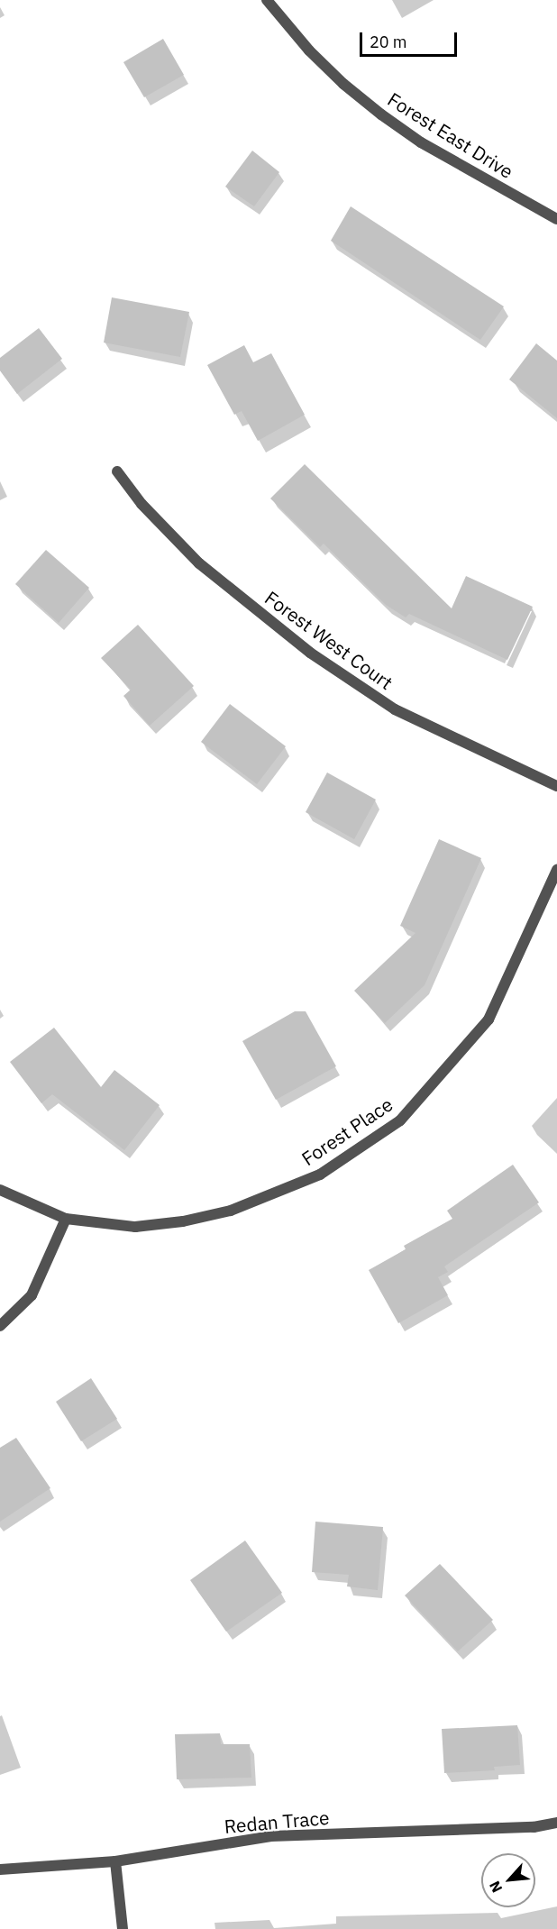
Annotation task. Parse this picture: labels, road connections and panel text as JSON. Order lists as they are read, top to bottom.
{
  "streets": {
    "street": [
      "Forest East Drive",
      "Forest West Court",
      "Forest Place",
      "Redan Trace"
    ]
  },
  "scale_bar": "20 m",
  "north": "bottom left"
}
